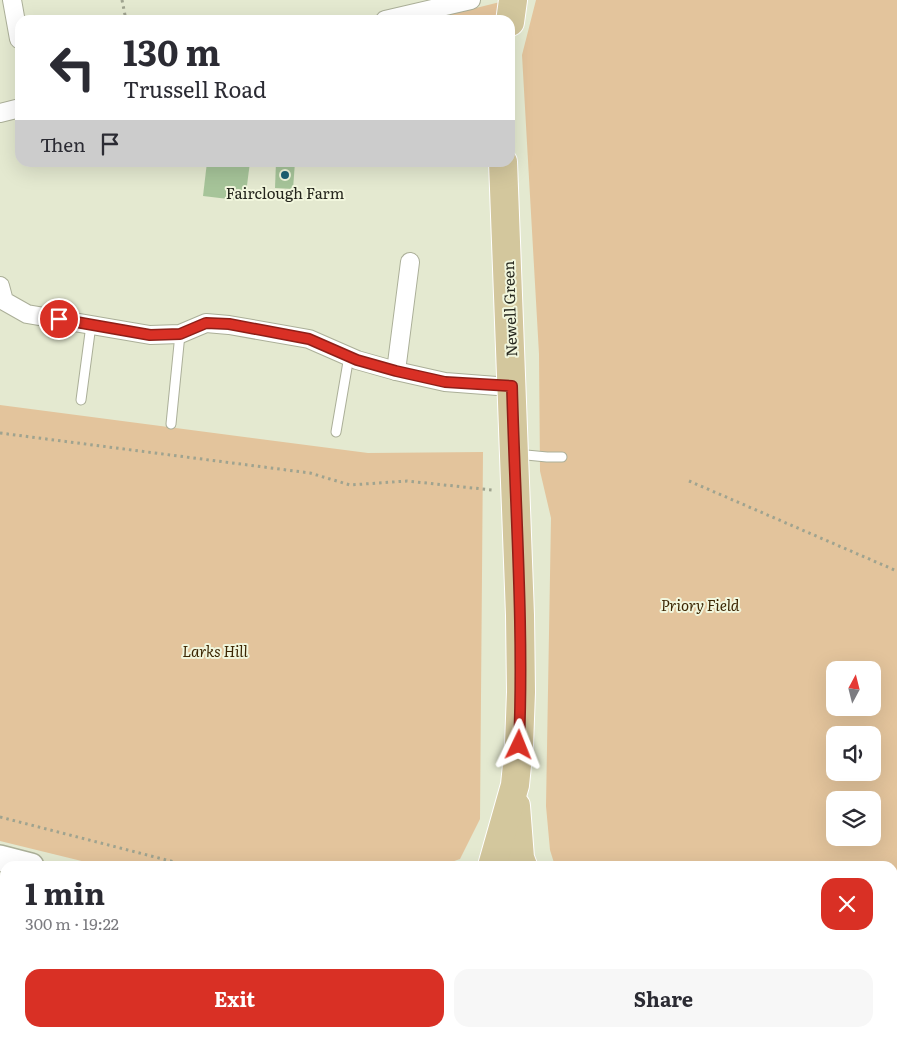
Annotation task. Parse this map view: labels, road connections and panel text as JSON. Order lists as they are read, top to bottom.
{
  "streets": {
    "main road": ["Newell Green"]
  },
  "parks": ["Priory Field", "Larks Hill"],
  "places": ["Fairclough Farm"],
  "north": "top",
  "page": {
    "turn": ["130 m", "Trussell Road"],
    "then": "Then",
    "heading": ["1 min", "300 m · 19:22"],
    "buttons": ["Exit", "Share"]
  }
}
